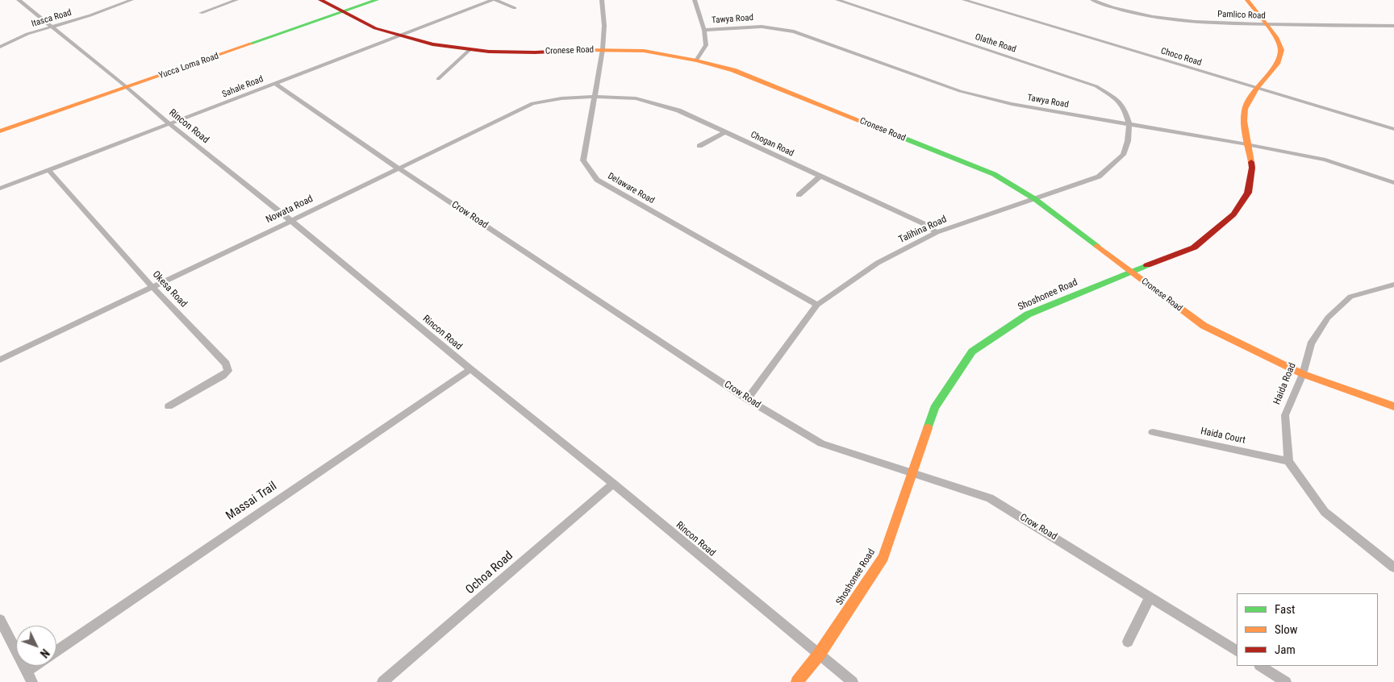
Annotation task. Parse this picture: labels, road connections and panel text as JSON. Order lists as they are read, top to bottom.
{
  "streets": {
    "street": [
      "Pamlico Road",
      "Itasca Road",
      "Tawya Road",
      "Olathe Road",
      "Cronese Road",
      "Choco Road",
      "Yucca Loma Road",
      "Sahale Road",
      "Rincon Road",
      "Chogan Road",
      "Delaware Road",
      "Nowata Road",
      "Crow Road",
      "Talihina Road",
      "Okesa Road",
      "Shoshonee Road",
      "Haida Road",
      "Haida Court",
      "Massai Trail",
      "Ochoa Road"
    ]
  },
  "crossings": [
    ["Pamlico Road", "Shoshonee Road"],
    ["Itasca Road", "Rincon Road"],
    ["Tawya Road", "Olathe Road"],
    ["Tawya Road", "Talihina Road"],
    ["Tawya Road", "Shoshonee Road"],
    ["Olathe Road", "Talihina Road"],
    ["Cronese Road", "Yucca Loma Road"],
    ["Cronese Road", "Sahale Road"],
    ["Cronese Road", "Delaware Road"],
    ["Cronese Road", "Talihina Road"],
    ["Cronese Road", "Shoshonee Road"],
    ["Cronese Road", "Haida Road"],
    ["Choco Road", "Shoshonee Road"],
    ["Yucca Loma Road", "Rincon Road"],
    ["Sahale Road", "Rincon Road"],
    ["Sahale Road", "Crow Road"],
    ["Sahale Road", "Okesa Road"],
    ["Rincon Road", "Nowata Road"],
    ["Rincon Road", "Shoshonee Road"],
    ["Rincon Road", "Massai Trail"],
    ["Rincon Road", "Ochoa Road"],
    ["Chogan Road", "Delaware Road"],
    ["Chogan Road", "Nowata Road"],
    ["Chogan Road", "Talihina Road"],
    ["Delaware Road", "Nowata Road"],
    ["Delaware Road", "Talihina Road"],
    ["Nowata Road", "Crow Road"],
    ["Nowata Road", "Okesa Road"],
    ["Crow Road", "Talihina Road"],
    ["Crow Road", "Shoshonee Road"],
    ["Haida Road", "Haida Court"]
  ],
  "legend": ["Fast", "Slow", "Jam"],
  "north": "bottom right"
}
